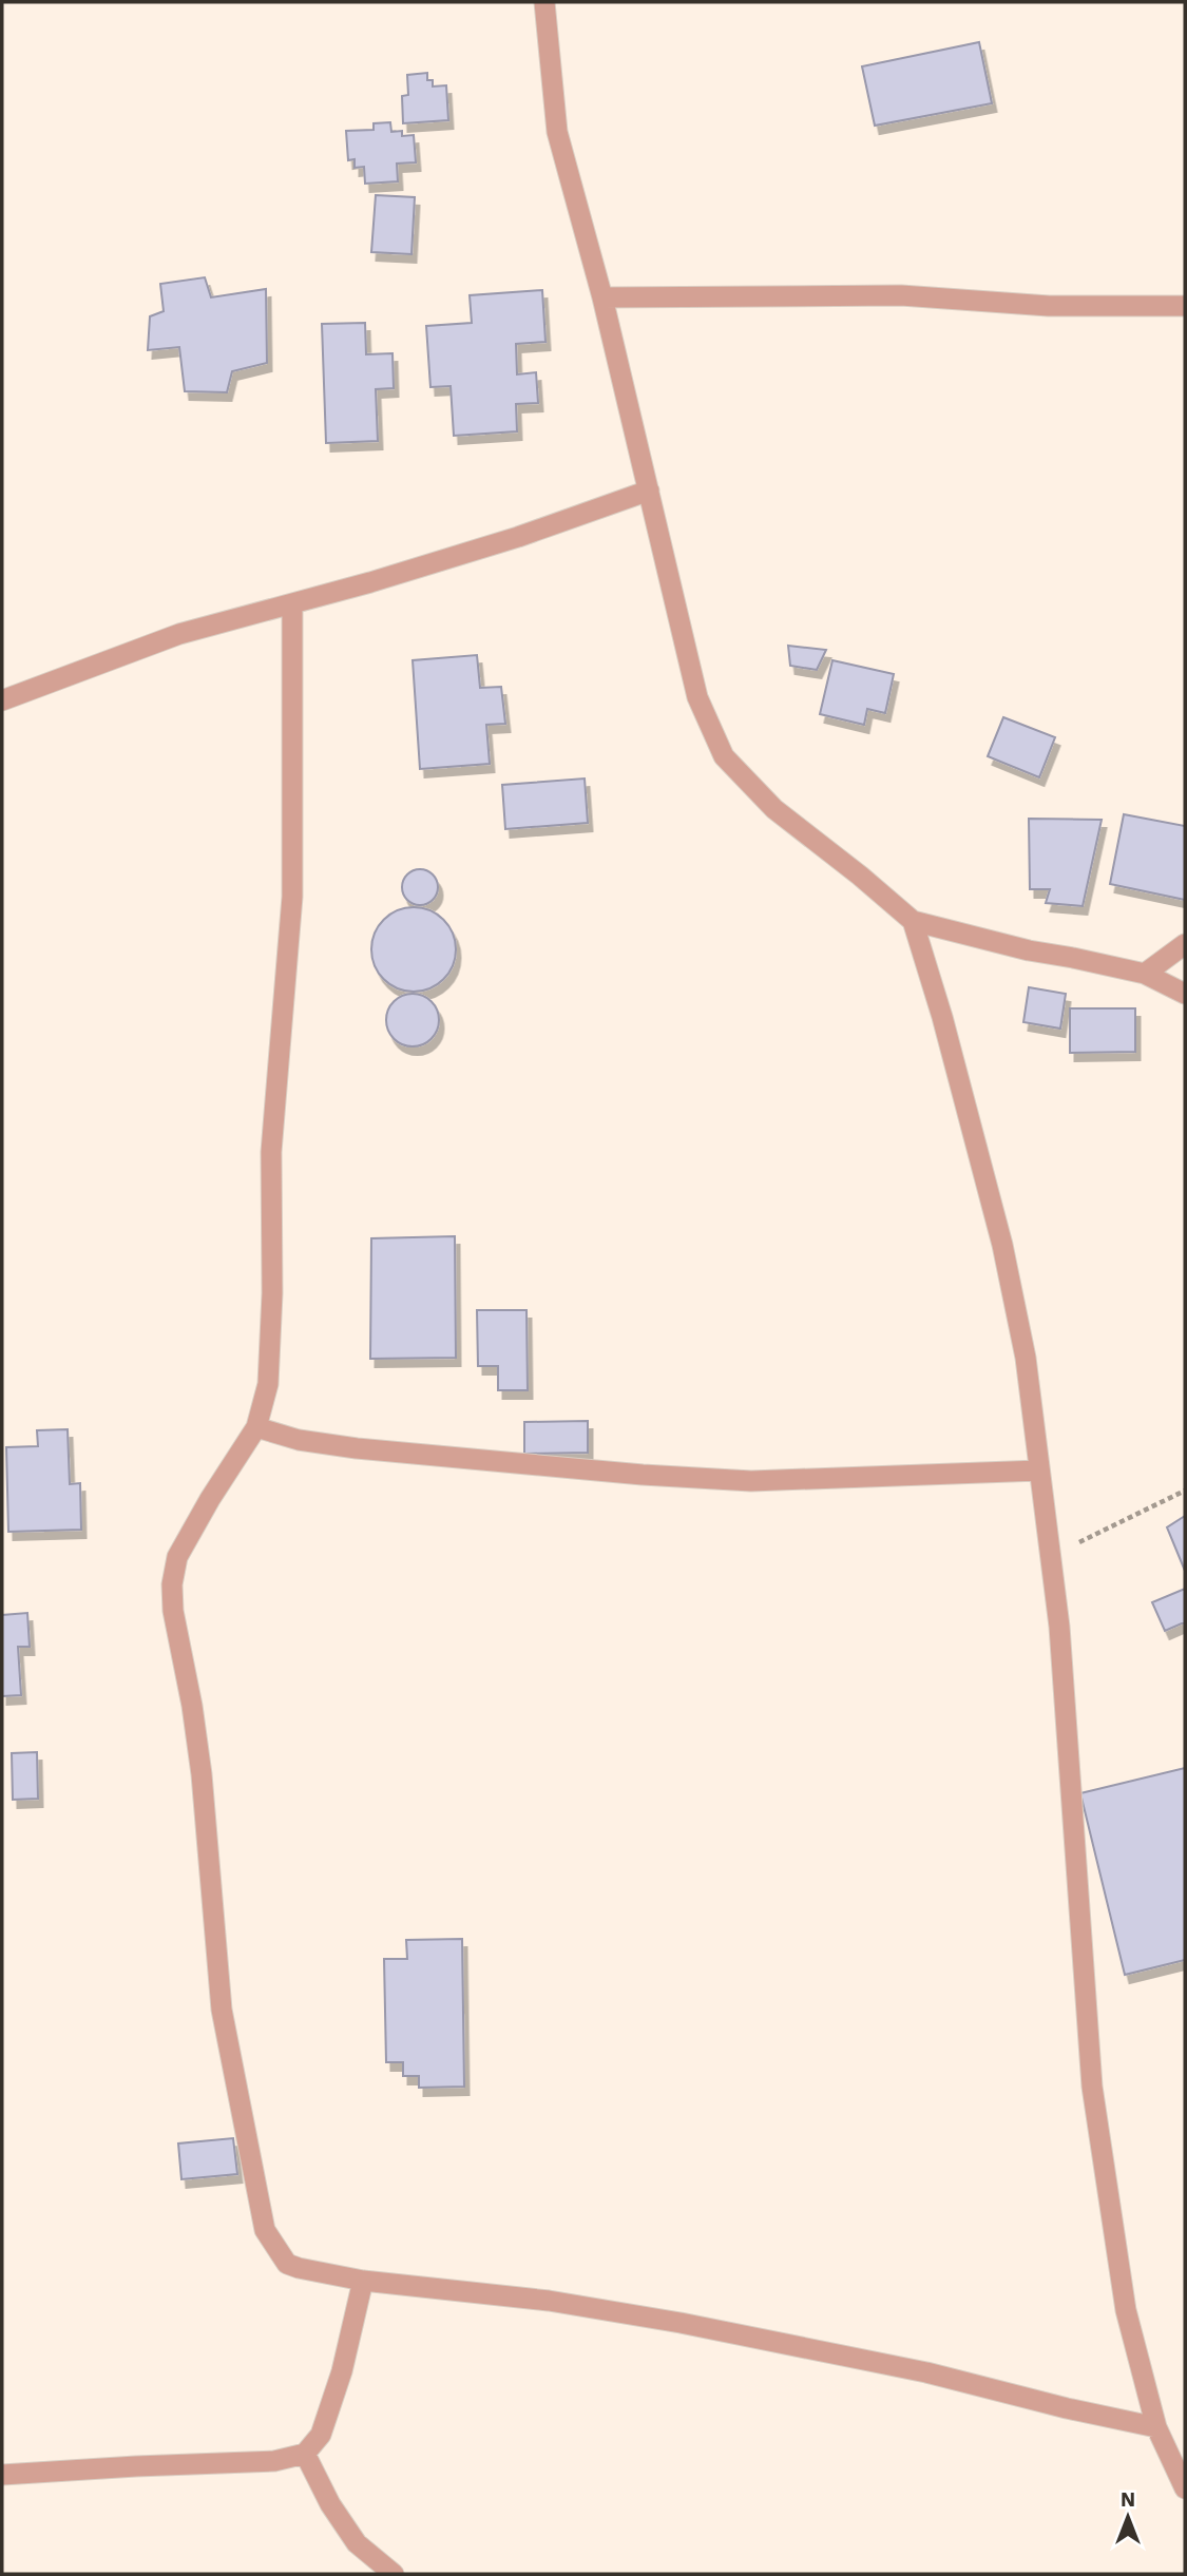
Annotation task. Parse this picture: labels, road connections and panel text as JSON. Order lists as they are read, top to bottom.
{
  "north": "top"
}
